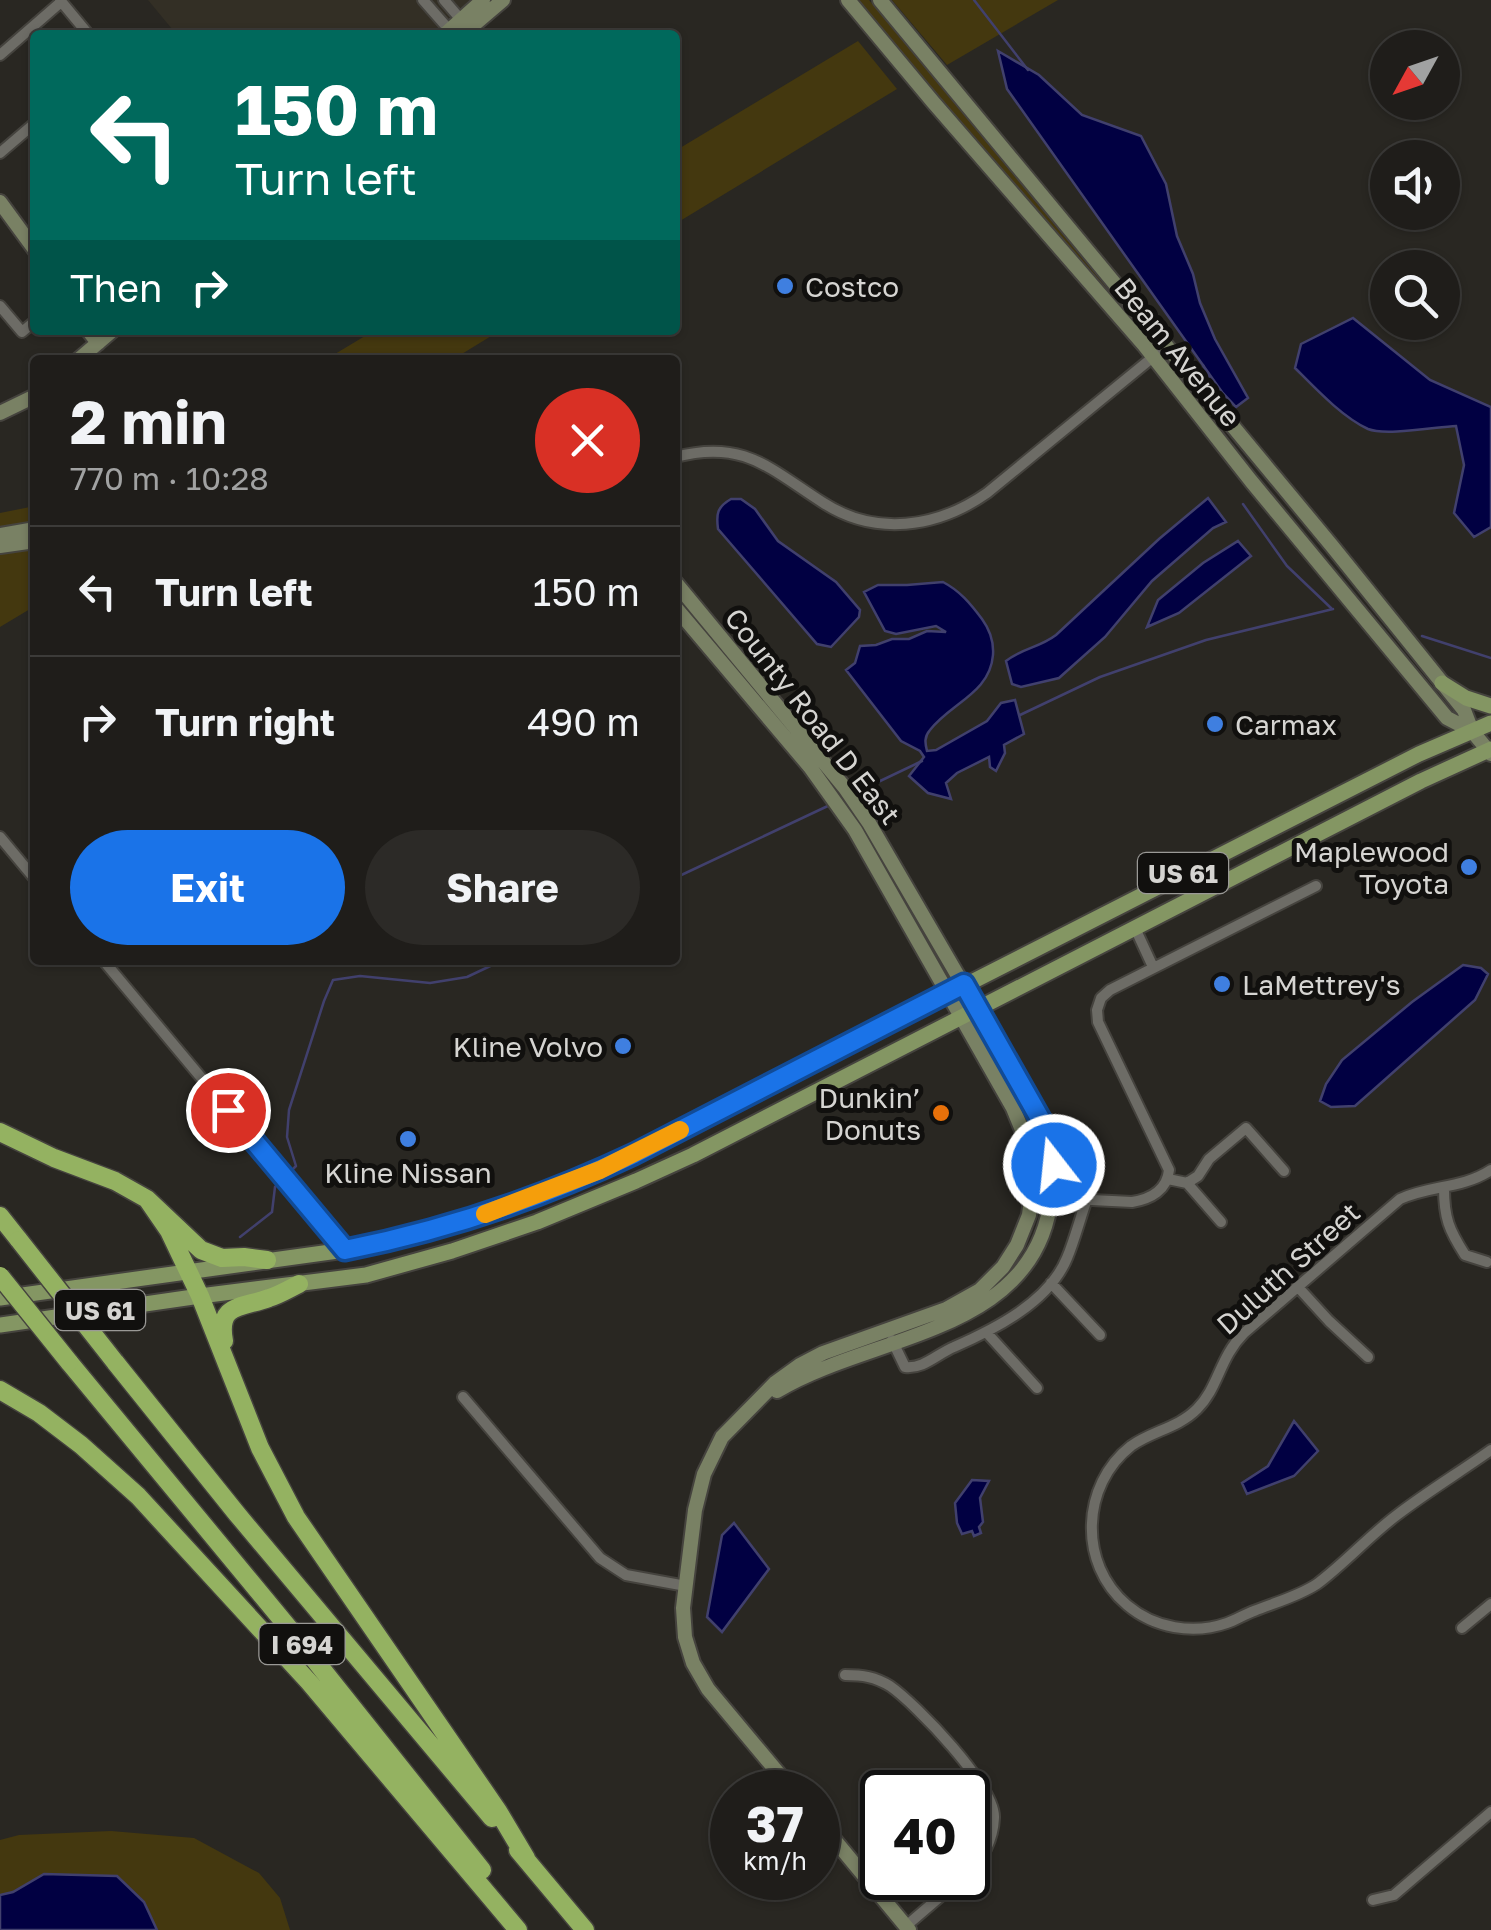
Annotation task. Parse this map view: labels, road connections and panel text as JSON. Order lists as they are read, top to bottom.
{
  "streets": {
    "highway": ["I 694"],
    "main road": ["US 61"],
    "street": ["Beam Avenue", "County Road D East", "Duluth Street"]
  },
  "crossings": [
    ["Beam Avenue", "US 61"],
    ["County Road D East", "US 61"]
  ],
  "places": [
    "Costco",
    "Carmax",
    "Maplewood Toyota",
    "LaMettrey's",
    "Kline Volvo",
    "Dunkin’ Donuts",
    "Kline Nissan"
  ],
  "north": "bottom left",
  "page": {
    "turn": ["150 m", "Turn left"],
    "then": "Then",
    "heading": ["2 min", "770 m · 10:28"],
    "list": [
      {
        "name": "Turn left",
        "value": "150 m"
      },
      {
        "name": "Turn right",
        "value": "490 m"
      }
    ],
    "buttons": ["Exit", "Share"],
    "speed": "37 km/h",
    "limit": "40"
  }
}
